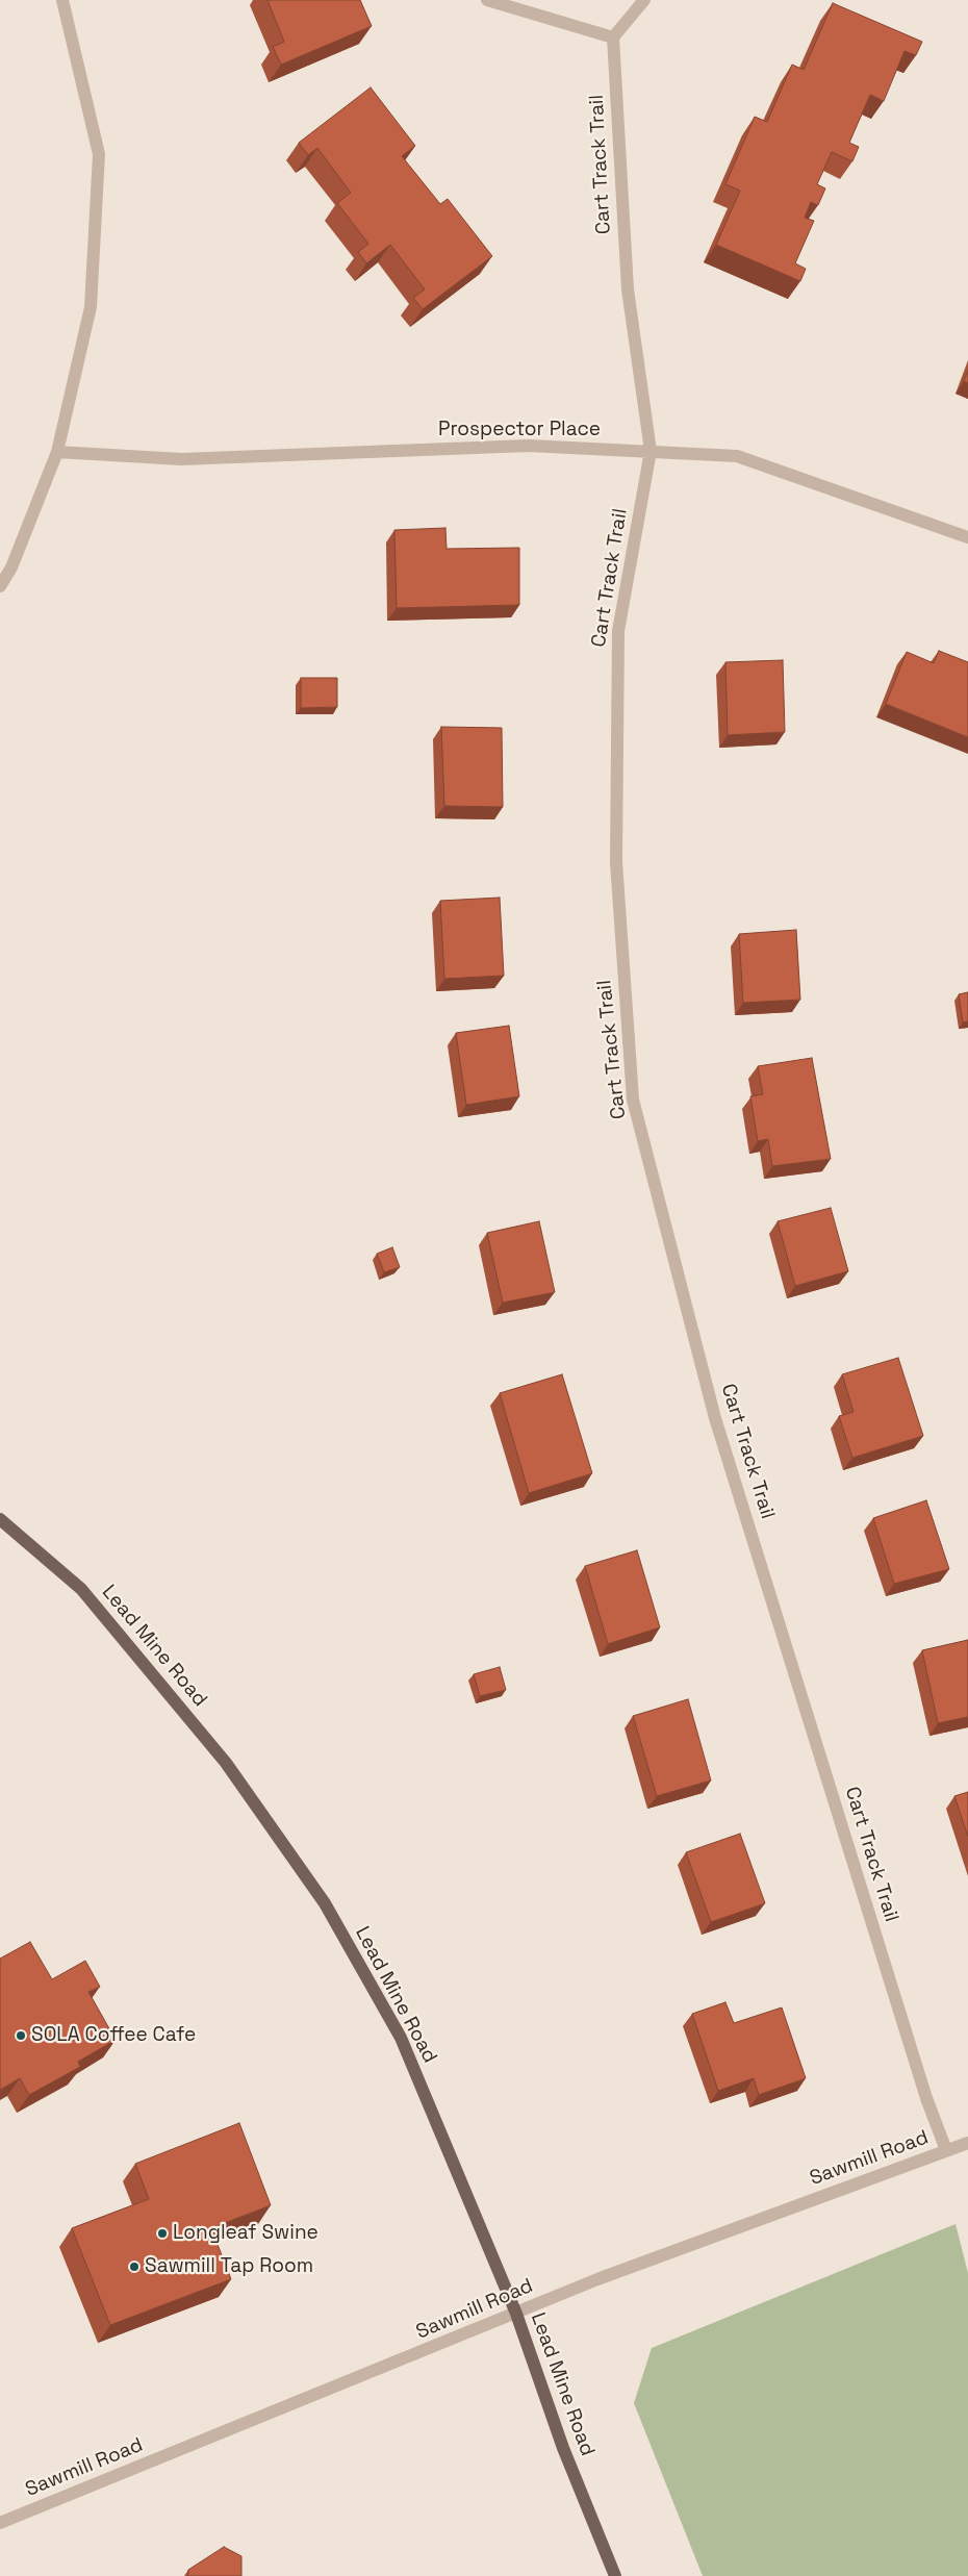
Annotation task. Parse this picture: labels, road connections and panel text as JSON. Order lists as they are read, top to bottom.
{
  "streets": {
    "main road": ["Lead Mine Road"],
    "street": ["Cart Track Trail", "Prospector Place", "Sawmill Road"]
  },
  "crossings": [
    ["Cart Track Trail", "Prospector Place"],
    ["Cart Track Trail", "Sawmill Road"],
    ["Lead Mine Road", "Sawmill Road"]
  ],
  "places": ["SOLA Coffee Cafe", "Longleaf Swine", "Sawmill Tap Room"]
}
